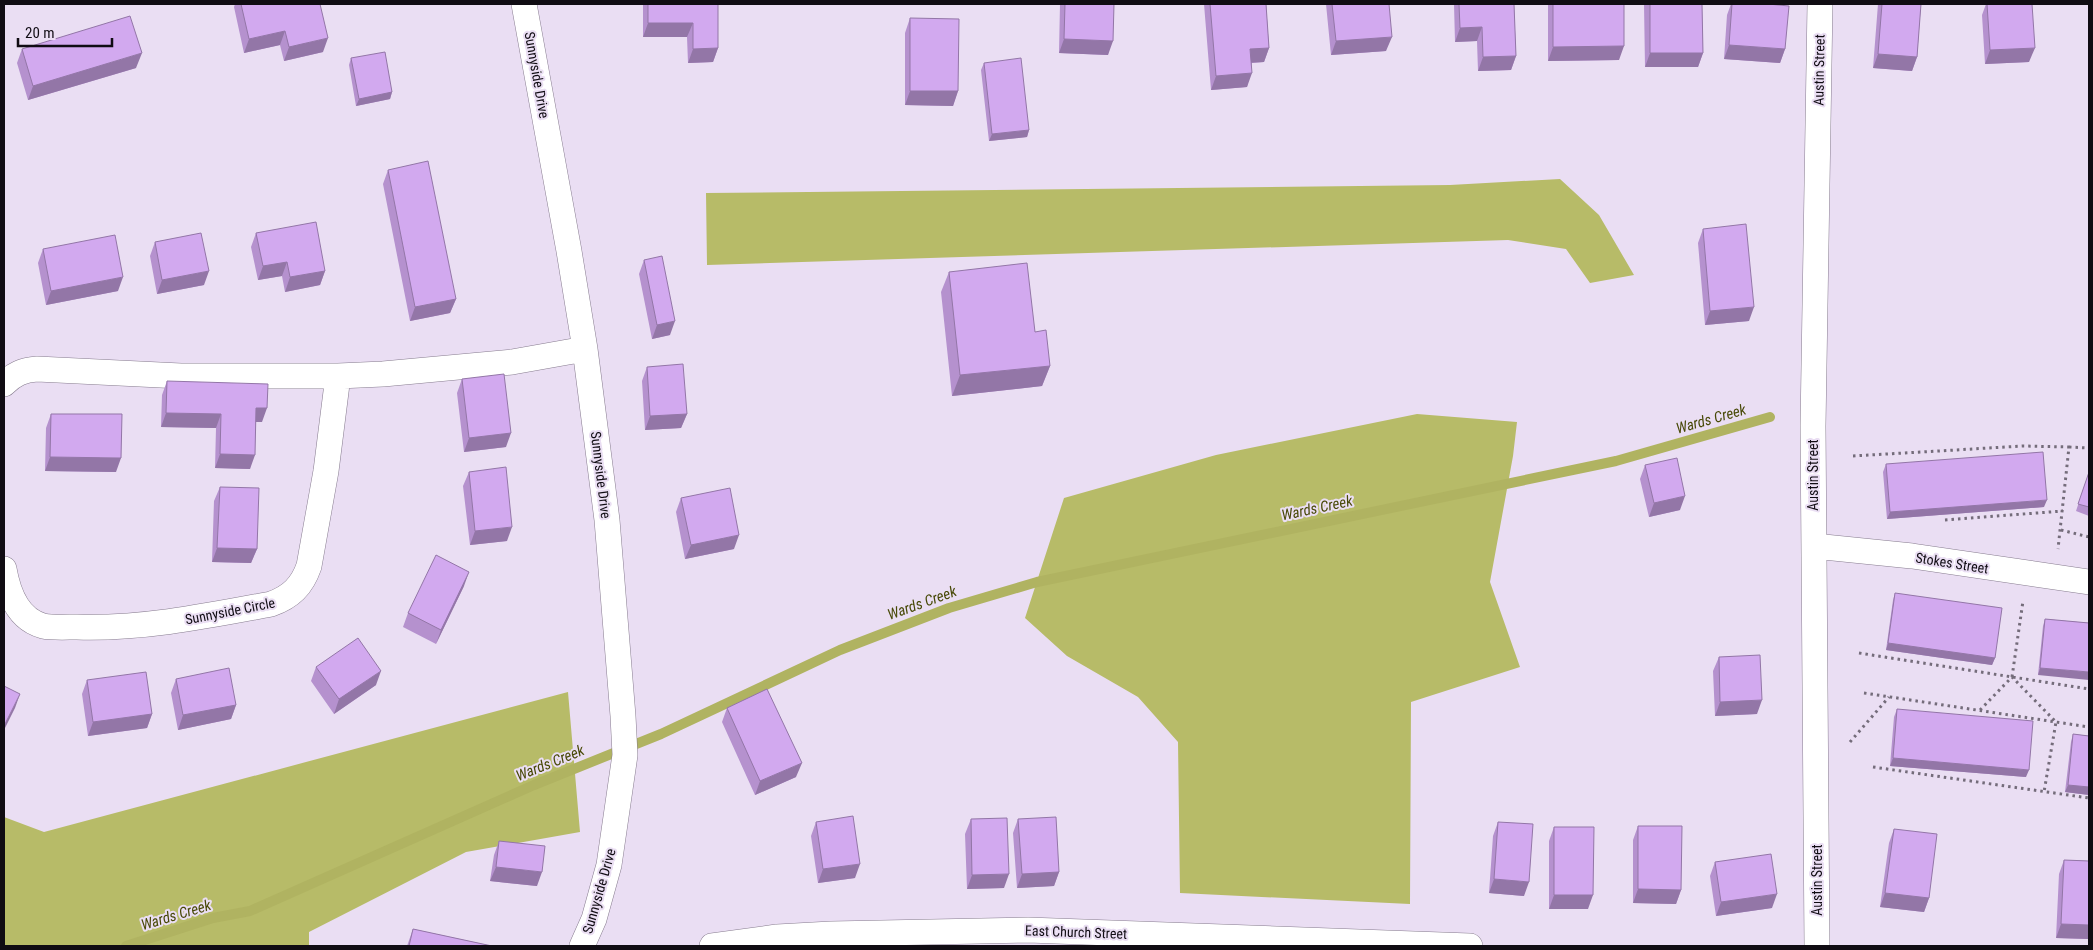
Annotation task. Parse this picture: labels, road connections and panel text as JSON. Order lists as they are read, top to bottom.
{
  "streets": {
    "street": [
      "Austin Street",
      "Sunnyside Drive",
      "Stokes Street",
      "Sunnyside Circle",
      "East Church Street"
    ]
  },
  "crossings": [
    ["Austin Street", "Stokes Street"]
  ],
  "water": ["Wards Creek"],
  "scale_bar": "20 m"
}
